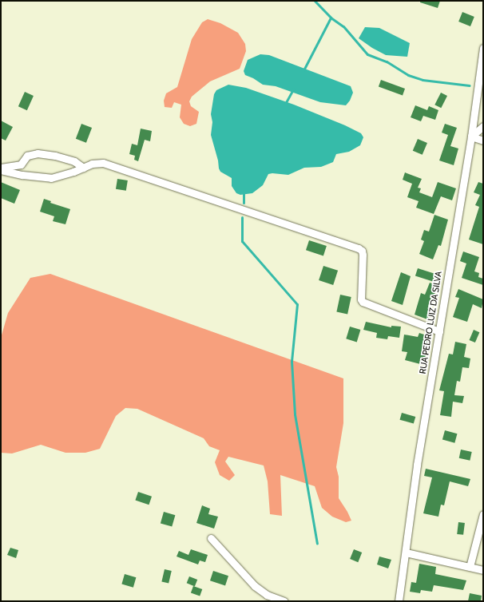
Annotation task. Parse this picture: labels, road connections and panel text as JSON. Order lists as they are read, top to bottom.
{
  "streets": {
    "street": ["RUA PEDRO LUIZ DA SILVA"]
  }
}
